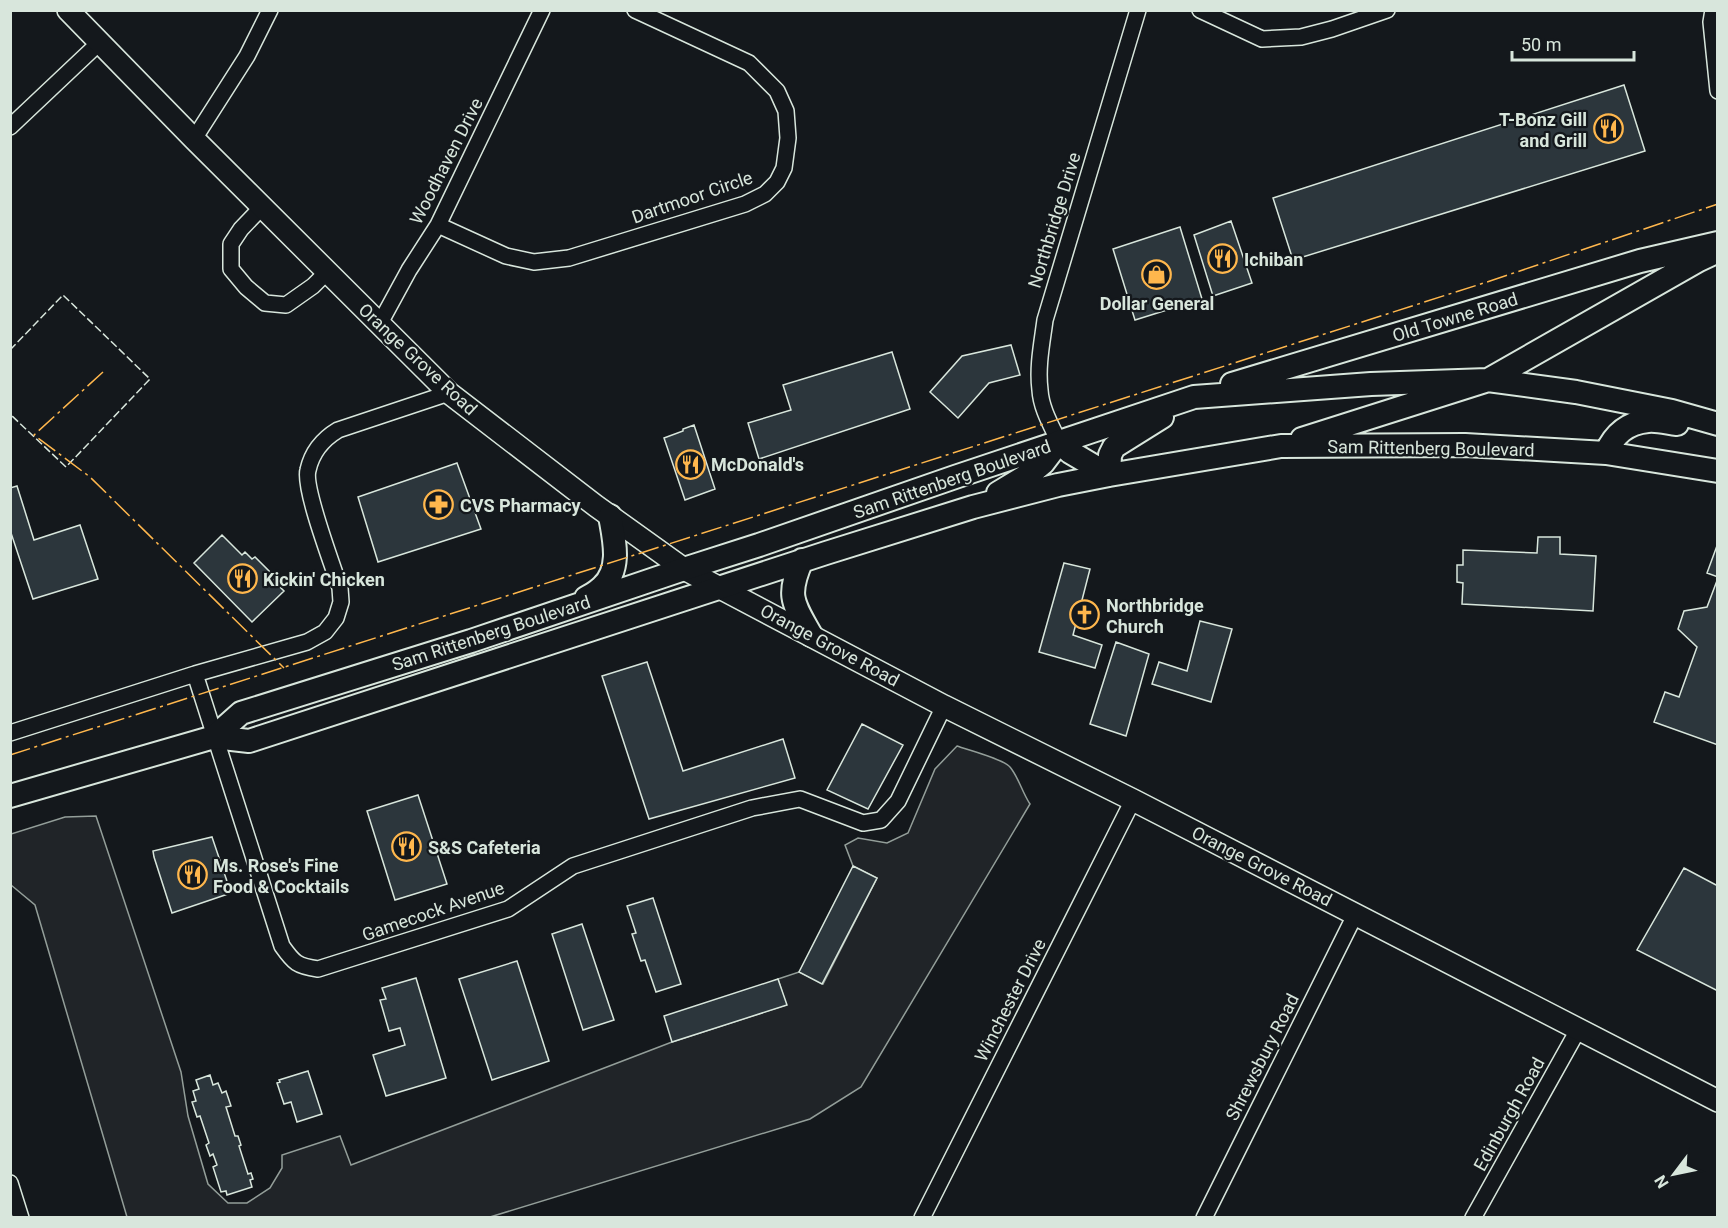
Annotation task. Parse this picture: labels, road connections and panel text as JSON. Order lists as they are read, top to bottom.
{
  "streets": {
    "main road": ["Old Towne Road", "Sam Rittenberg Boulevard"],
    "street": [
      "Woodhaven Drive",
      "Dartmoor Circle",
      "Northbridge Drive",
      "Orange Grove Road",
      "Gamecock Avenue",
      "Winchester Drive",
      "Shrewsbury Road",
      "Edinburgh Road"
    ]
  },
  "crossings": [
    ["Woodhaven Drive", "Dartmoor Circle"],
    ["Woodhaven Drive", "Orange Grove Road"],
    ["Northbridge Drive", "Sam Rittenberg Boulevard"],
    ["Old Towne Road", "Sam Rittenberg Boulevard"],
    ["Orange Grove Road", "Sam Rittenberg Boulevard"],
    ["Orange Grove Road", "Gamecock Avenue"],
    ["Orange Grove Road", "Winchester Drive"],
    ["Orange Grove Road", "Shrewsbury Road"],
    ["Orange Grove Road", "Edinburgh Road"],
    ["Sam Rittenberg Boulevard", "Gamecock Avenue"]
  ],
  "places": {
    "restaurant": [
      "T-Bonz Gill and Grill",
      "Ichiban",
      "McDonald's",
      "Kickin' Chicken",
      "S&S Cafeteria",
      "Ms. Rose's Fine Food & Cocktails"
    ],
    "shop": ["Dollar General"],
    "pharmacy": ["CVS Pharmacy"],
    "church": ["Northbridge Church"]
  },
  "scale_bar": "50 m",
  "north": "bottom left"
}
